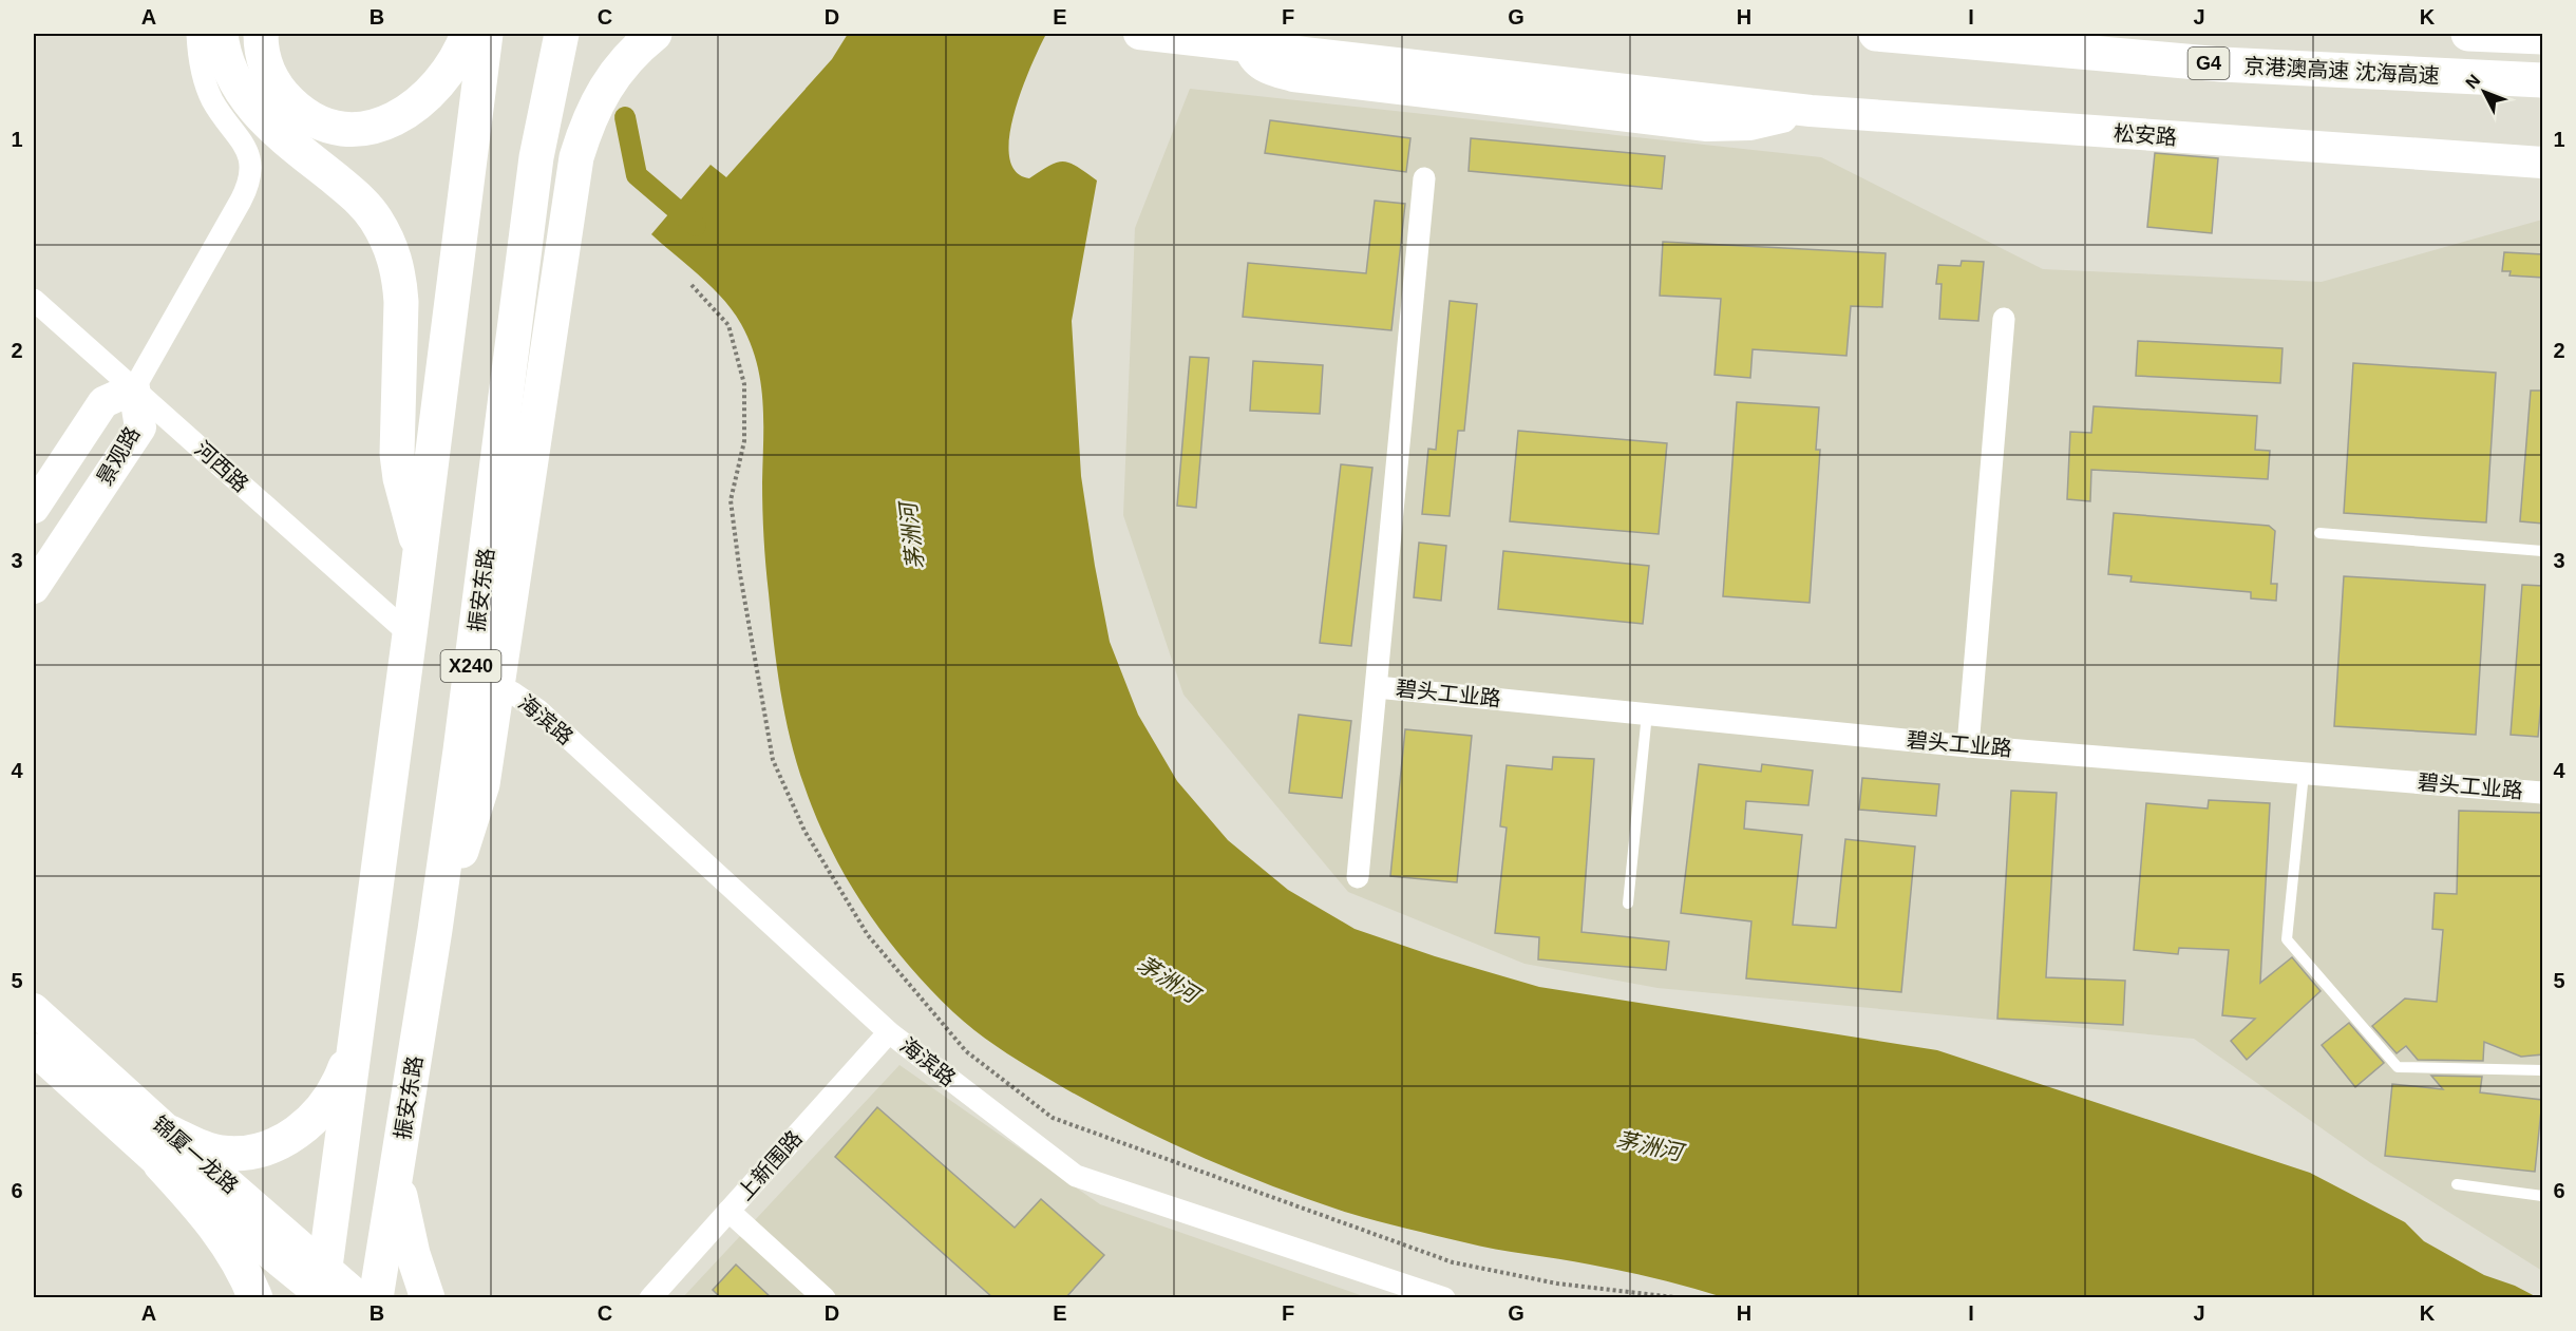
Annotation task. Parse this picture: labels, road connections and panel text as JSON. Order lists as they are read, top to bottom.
{
  "streets": {
    "main road": [
      "G4",
      "京港澳高速 沈海高速",
      "松安路",
      "景观路",
      "振安东路",
      "X240",
      "锦厦一龙路"
    ],
    "street": [
      "河西路",
      "碧头工业路",
      "海滨路",
      "上新围路"
    ]
  },
  "crossings": [
    ["景观路", "河西路"],
    ["海滨路", "上新围路"]
  ],
  "water": ["茅洲河"],
  "north": "top left",
  "grid": {
    "columns": [
      "A",
      "B",
      "C",
      "D",
      "E",
      "F",
      "G",
      "H",
      "I",
      "J",
      "K"
    ],
    "rows": [
      "1",
      "2",
      "3",
      "4",
      "5",
      "6"
    ]
  }
}
